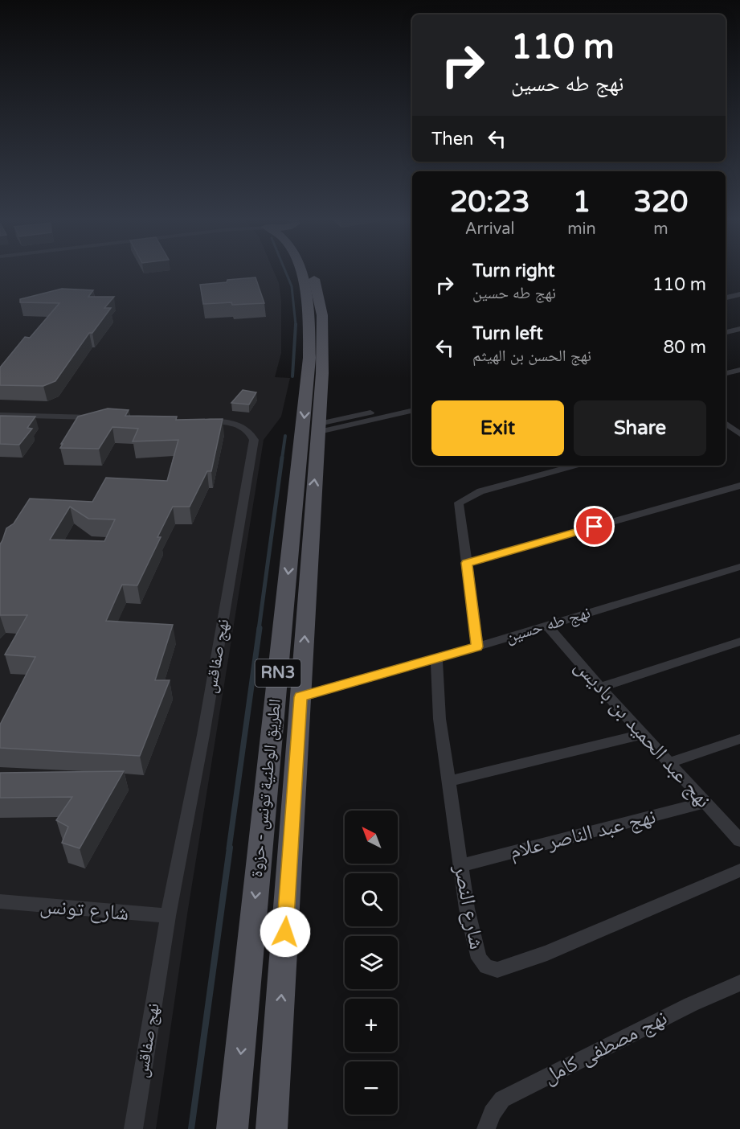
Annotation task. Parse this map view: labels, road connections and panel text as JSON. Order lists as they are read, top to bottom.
{
  "streets": {
    "main road": ["RN3", "الطريق الوطنية تونس - حزوة"],
    "street": [
      "نهج طه حسين",
      "نهج صفاقس",
      "نهج عبد الحميد بن باديس",
      "نهج عبد الناصر علام",
      "شارع النصر",
      "شارع تونس",
      "نهج مصطفى كامل"
    ]
  },
  "crossings": [
    ["نهج طه حسين", "نهج عبد الحميد بن باديس"],
    ["نهج طه حسين", "الطريق الوطنية تونس - حزوة"],
    ["نهج طه حسين", "شارع النصر"],
    ["نهج صفاقس", "شارع تونس"],
    ["نهج عبد الحميد بن باديس", "نهج عبد الناصر علام"],
    ["نهج عبد الناصر علام", "شارع النصر"]
  ],
  "north": "top left",
  "page": {
    "turn": ["110 m", "نهج طه حسين"],
    "then": "Then",
    "eta": [
      "20:23",
      "Arrival",
      "1",
      "min",
      "320",
      "m"
    ],
    "list": [
      {
        "name": "Turn right",
        "note": "نهج طه حسين",
        "value": "110 m"
      },
      {
        "name": "Turn left",
        "note": "نهج الحسن بن الهيثم",
        "value": "80 m"
      }
    ],
    "buttons": ["Exit", "Share"],
    "map_buttons": ["+", "−"]
  }
}
